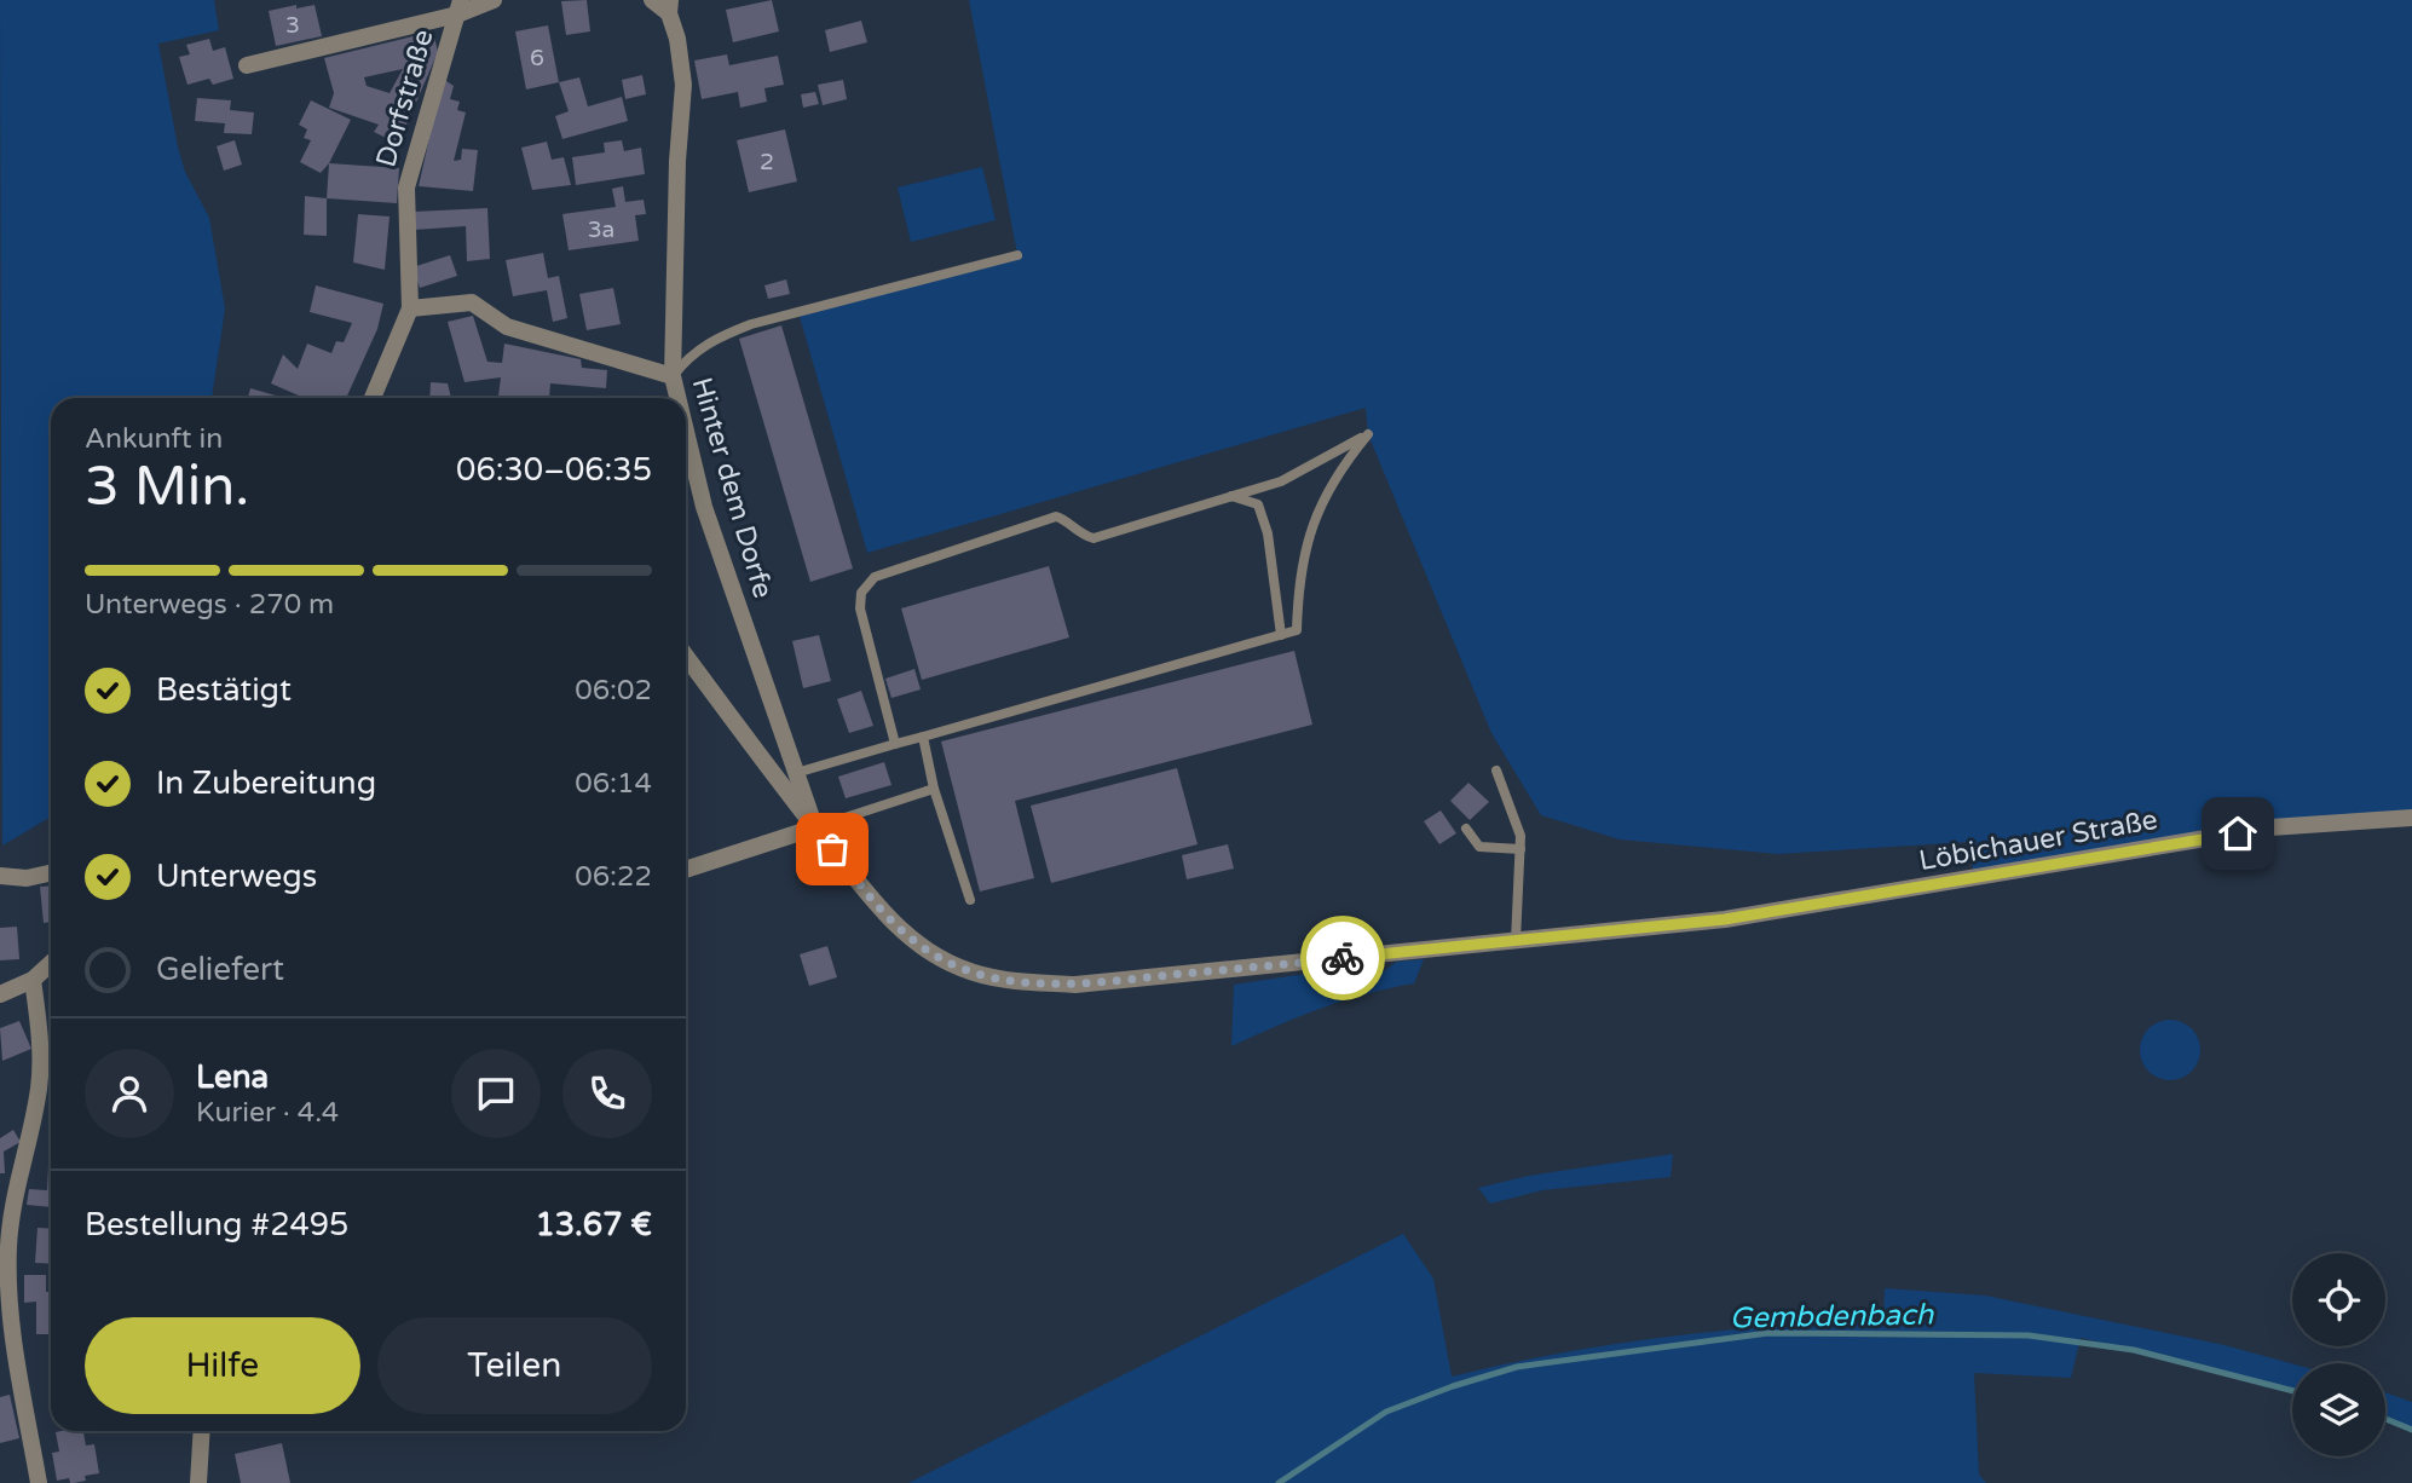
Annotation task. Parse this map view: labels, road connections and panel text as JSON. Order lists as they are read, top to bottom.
{
  "streets": {
    "street": ["Dorfstraße", "Hinter dem Dorfe", "Löbichauer Straße"]
  },
  "crossings": [
    ["Hinter dem Dorfe", "Löbichauer Straße"]
  ],
  "water": ["Gembdenbach"],
  "house_numbers": [
    "3",
    "6",
    "2",
    "3a"
  ],
  "page": {
    "heading": ["3 Min.", "Ankunft in", "06:30–06:35"],
    "panel": [
      "Lena",
      "Kurier · 4.4",
      "Bestellung #2495",
      "13.67 €"
    ],
    "bar": "Unterwegs · 270 m",
    "list": [
      ["Bestätigt", "06:02"],
      ["In Zubereitung", "06:14"],
      ["Unterwegs", "06:22"],
      "Geliefert"
    ],
    "buttons": ["Hilfe", "Teilen"]
  }
}
